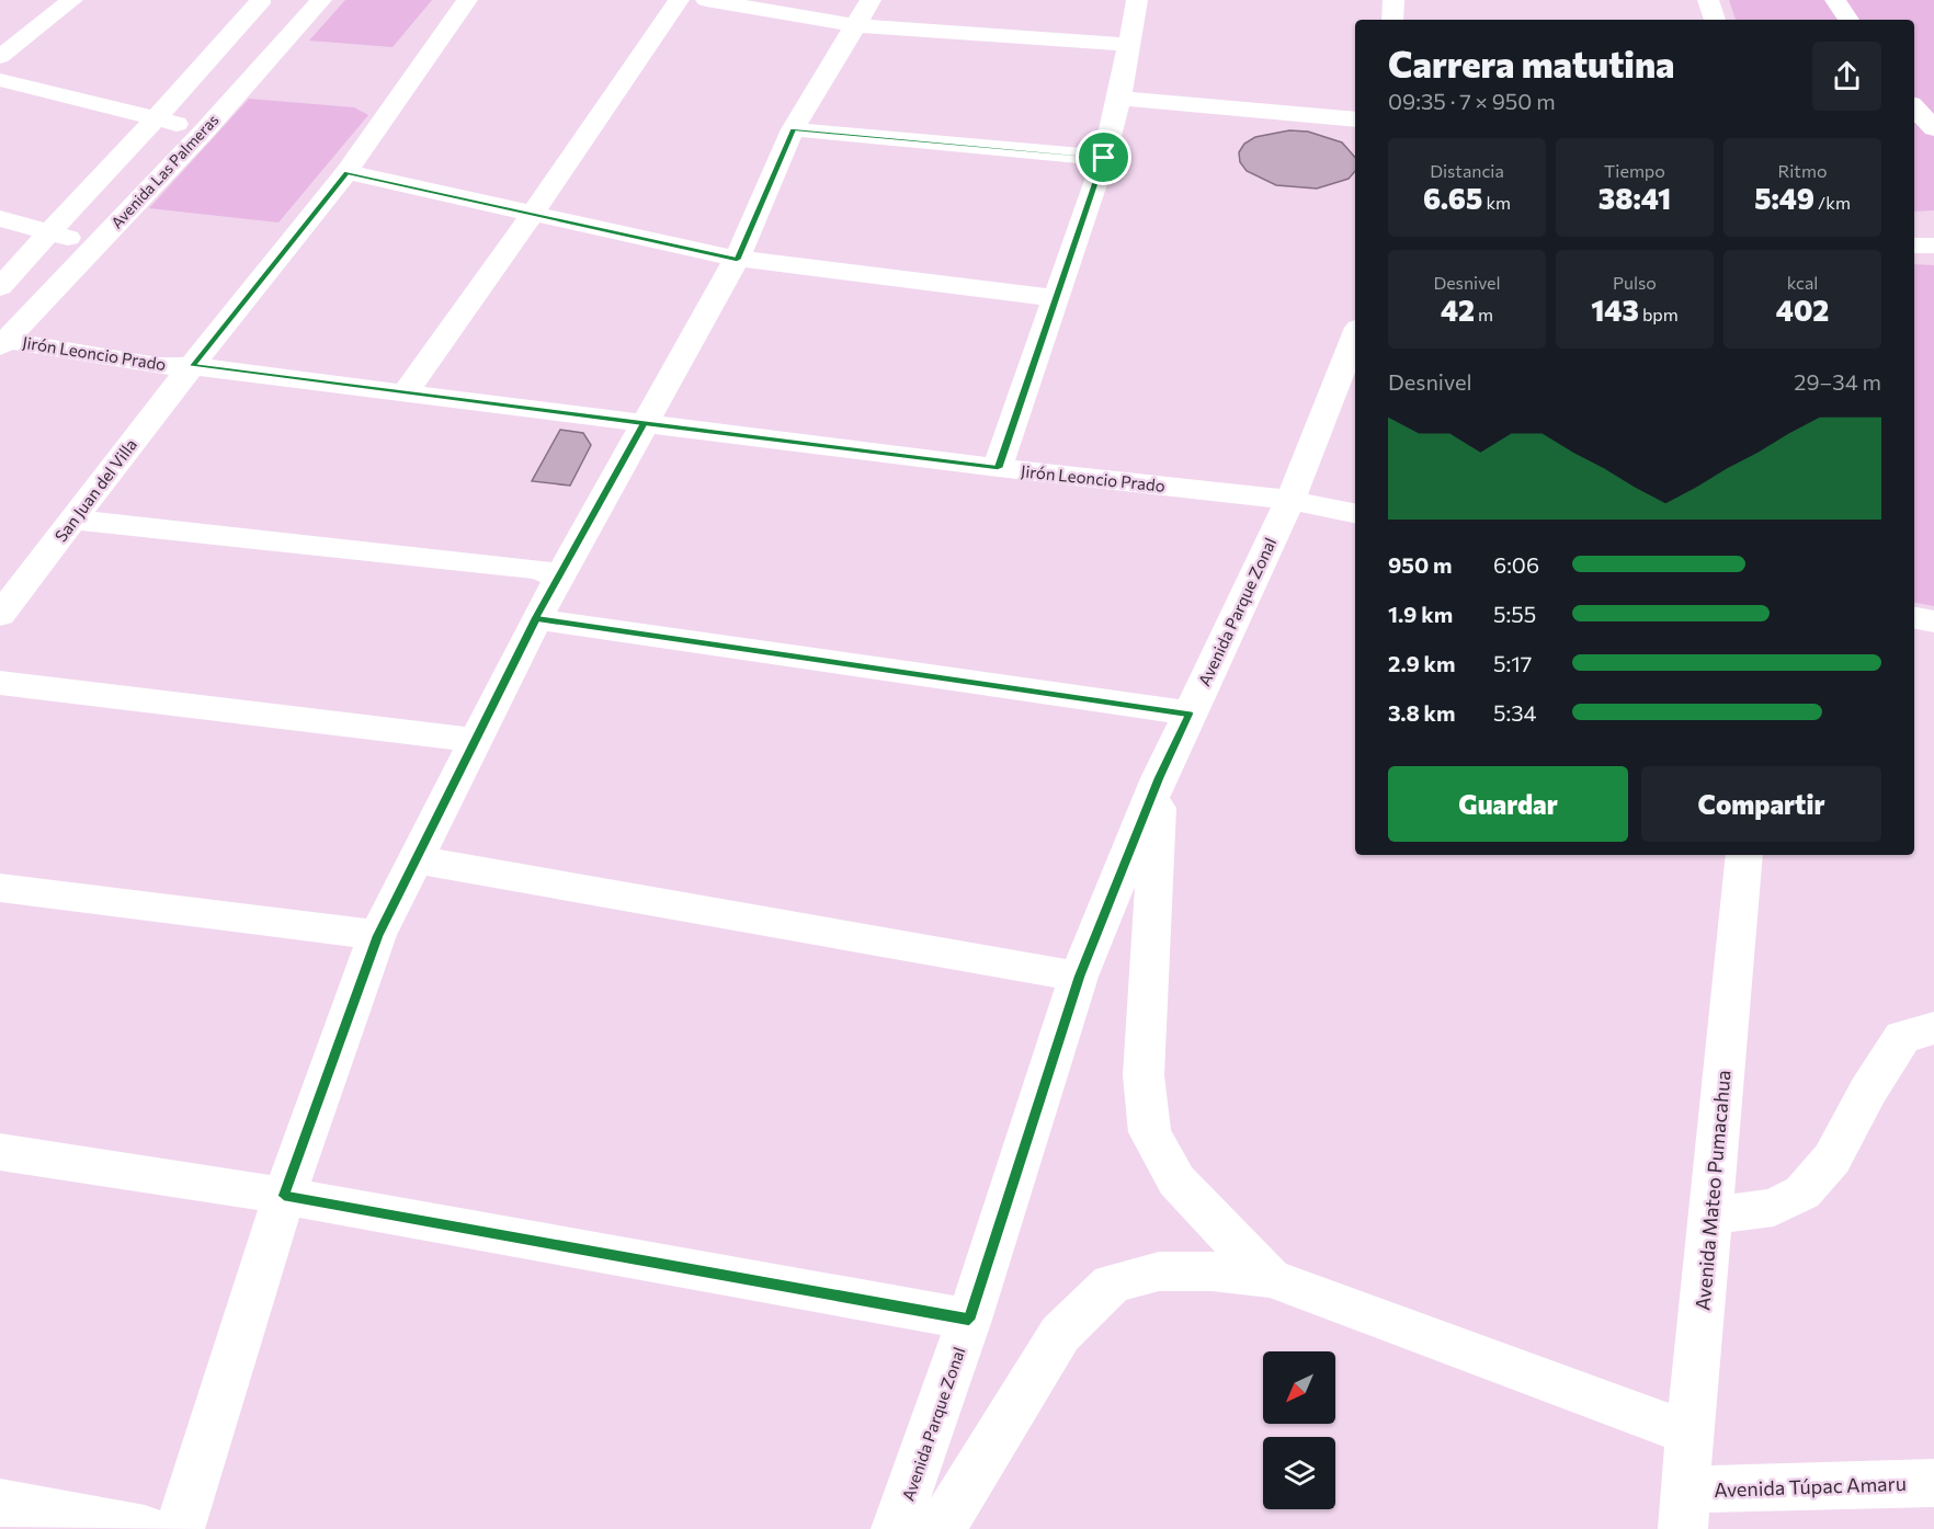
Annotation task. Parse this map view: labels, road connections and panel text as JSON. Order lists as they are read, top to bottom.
{
  "streets": {
    "street": [
      "Avenida Las Palmeras",
      "Jirón Leoncio Prado",
      "San Juan del Villa",
      "Avenida Parque Zonal",
      "Avenida Mateo Pumacahua",
      "Avenida Túpac Amaru"
    ]
  },
  "crossings": [
    ["Avenida Las Palmeras", "Jirón Leoncio Prado"],
    ["Jirón Leoncio Prado", "San Juan del Villa"],
    ["Jirón Leoncio Prado", "Avenida Parque Zonal"],
    ["Avenida Mateo Pumacahua", "Avenida Túpac Amaru"]
  ],
  "north": "bottom left",
  "page": {
    "heading": ["Carrera matutina", "09:35 · 7 × 950 m"],
    "stats": [
      ["Distancia", "6.65 km"],
      ["Tiempo", "38:41"],
      ["Ritmo", "5:49 /km"],
      ["Desnivel", "42 m"],
      ["Pulso", "143 bpm"],
      ["kcal", "402"]
    ],
    "chart": ["Desnivel", "29–34 m"],
    "list": [
      {
        "name": "950 m",
        "note": "6:06"
      },
      {
        "name": "1.9 km",
        "note": "5:55"
      },
      {
        "name": "2.9 km",
        "note": "5:17"
      },
      {
        "name": "3.8 km",
        "note": "5:34"
      }
    ],
    "buttons": ["Guardar", "Compartir"]
  }
}
